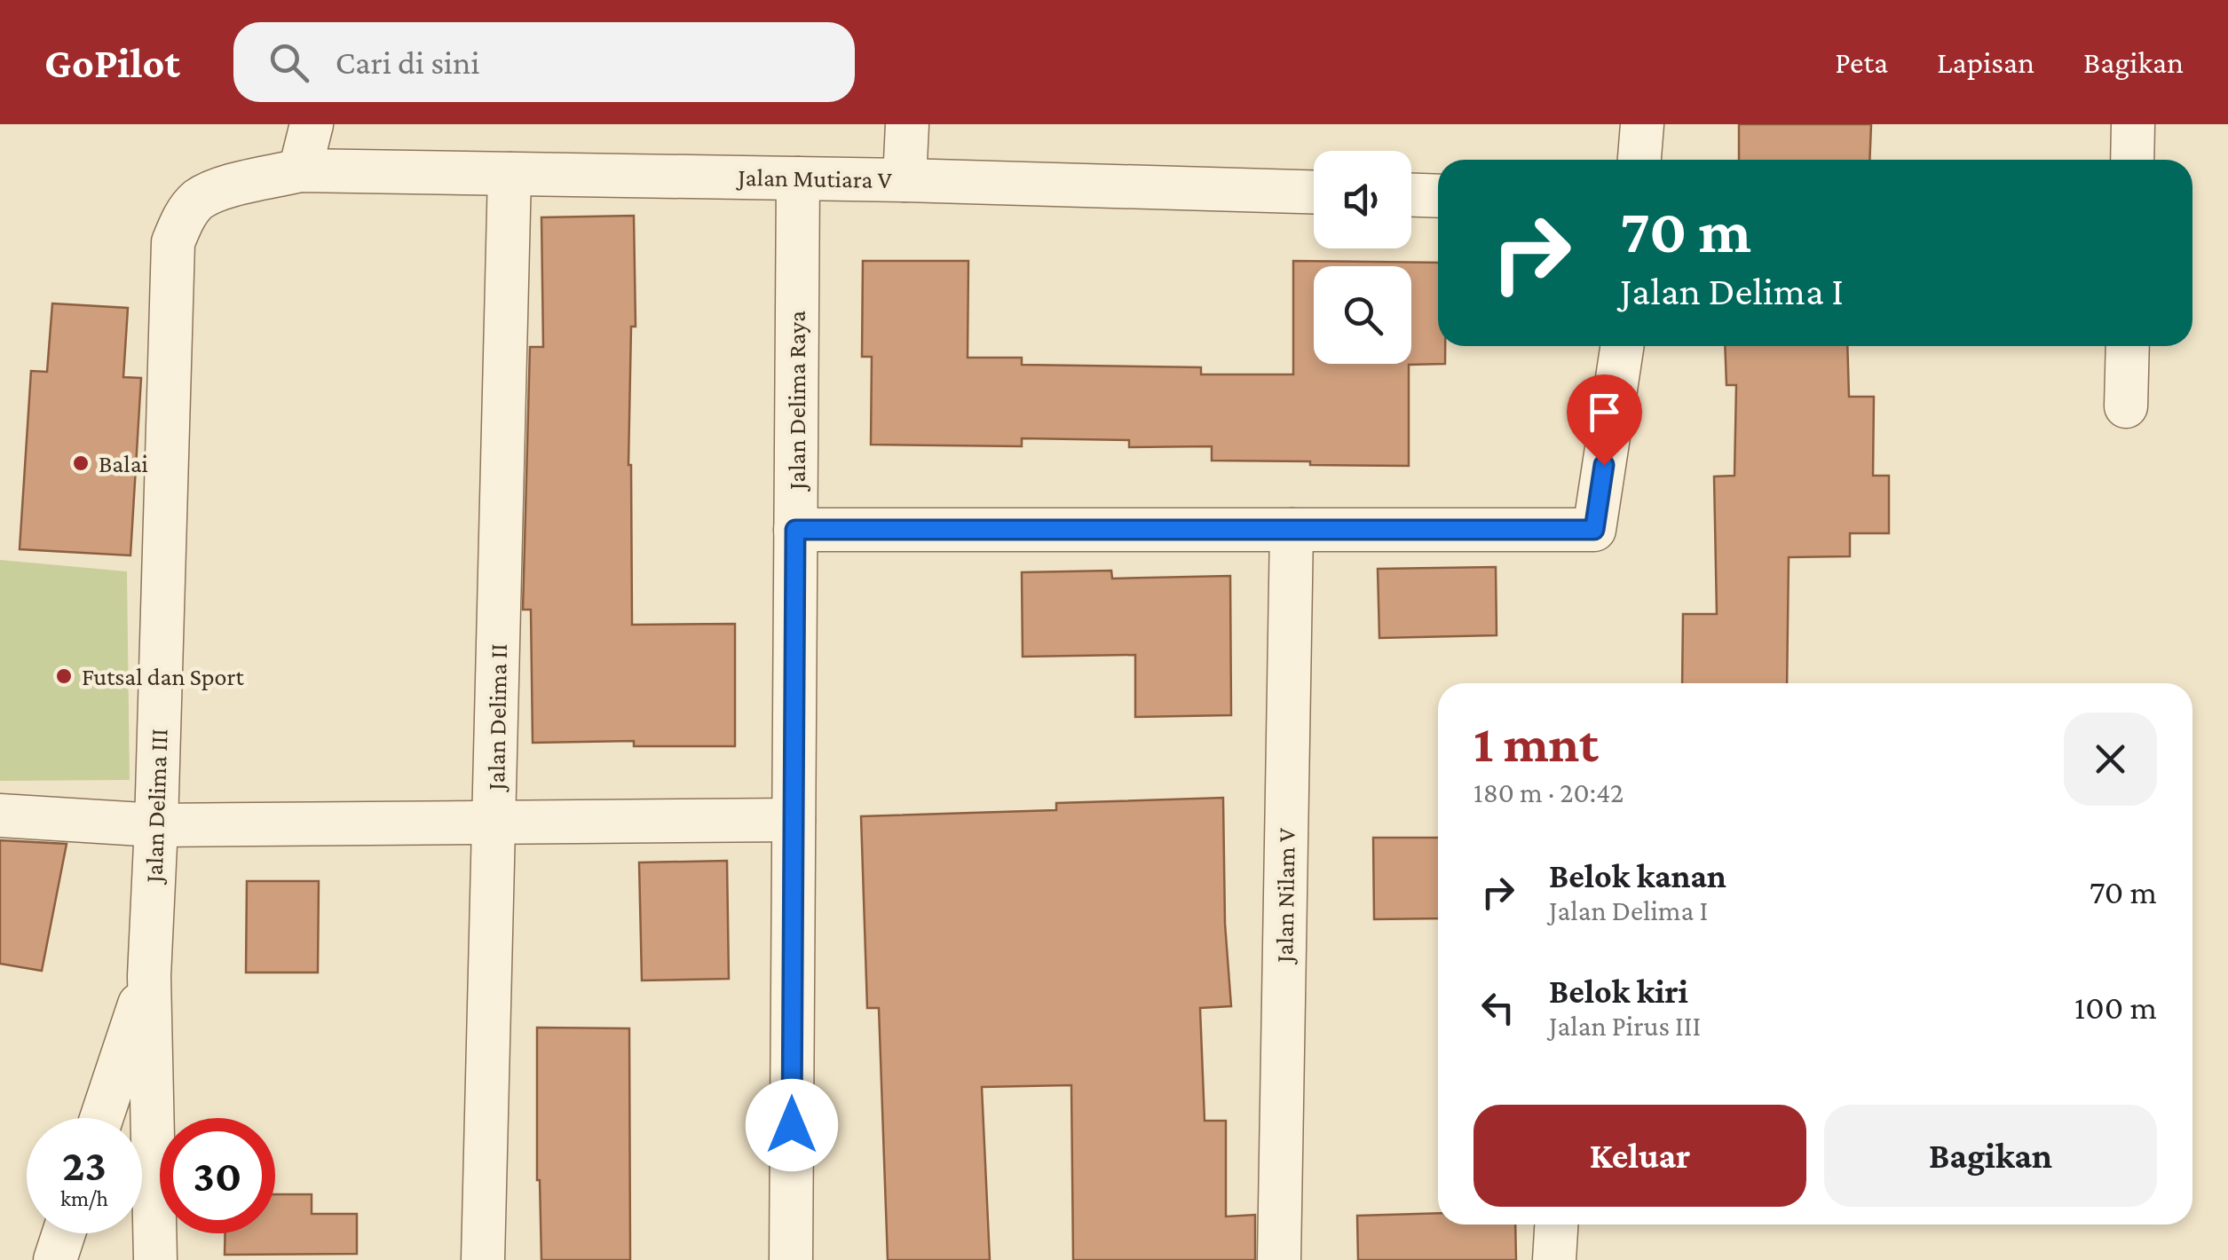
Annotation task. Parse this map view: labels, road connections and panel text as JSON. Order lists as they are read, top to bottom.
{
  "streets": {
    "street": [
      "Jalan Mutiara V",
      "Jalan Delima Raya",
      "Jalan Delima II",
      "Jalan Delima III",
      "Jalan Nilam V"
    ]
  },
  "crossings": [
    ["Jalan Mutiara V", "Jalan Delima Raya"],
    ["Jalan Mutiara V", "Jalan Delima II"],
    ["Jalan Mutiara V", "Jalan Delima III"]
  ],
  "places": ["Balai", "Futsal dan Sport"],
  "page": {
    "header": "GoPilot",
    "search": "Cari di sini",
    "nav": ["Peta", "Lapisan", "Bagikan"],
    "turn": ["70 m", "Jalan Delima I"],
    "heading": ["1 mnt", "180 m · 20:42"],
    "list": [
      {
        "name": "Belok kanan",
        "note": "Jalan Delima I",
        "value": "70 m"
      },
      {
        "name": "Belok kiri",
        "note": "Jalan Pirus III",
        "value": "100 m"
      }
    ],
    "buttons": ["Keluar", "Bagikan"],
    "speed": "23 km/h",
    "limit": "30"
  }
}
